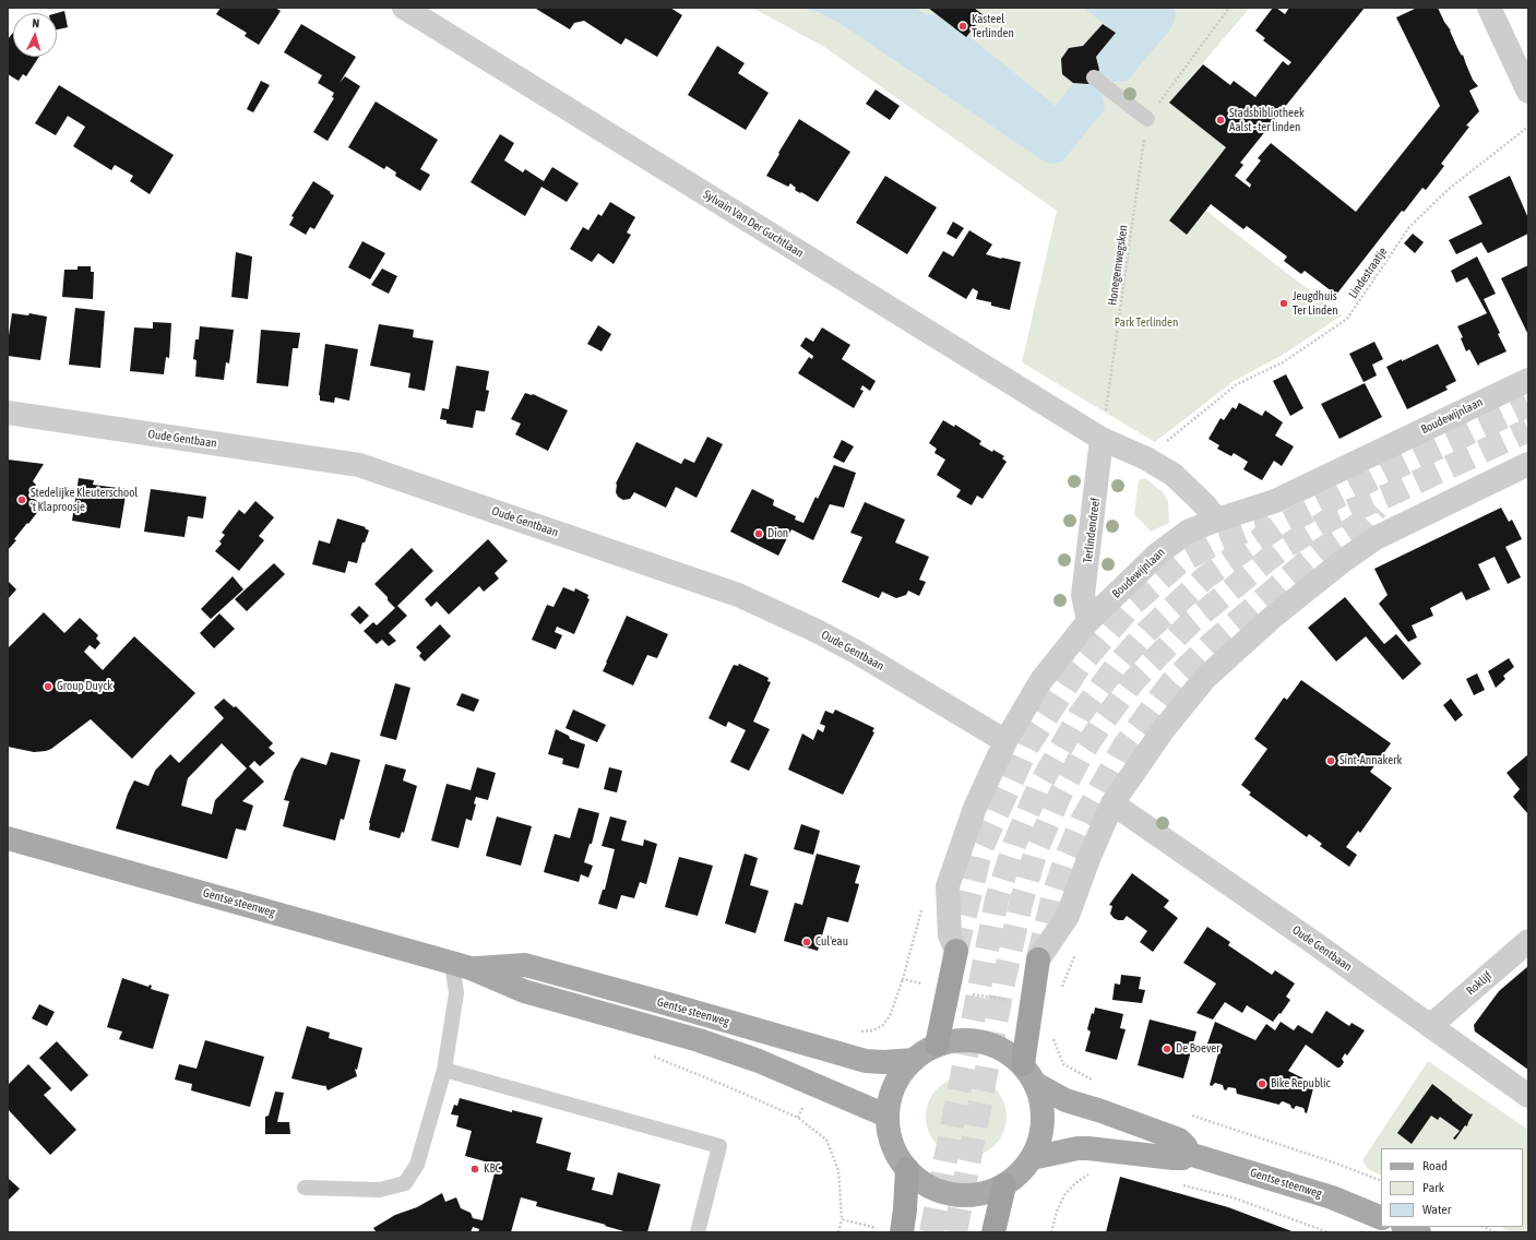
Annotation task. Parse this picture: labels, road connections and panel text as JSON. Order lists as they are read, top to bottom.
{
  "streets": {
    "main road": ["Gentse steenweg"],
    "street": [
      "Sylvain Van Der Guchtlaan",
      "Boudewijnlaan",
      "Oude Gentbaan",
      "Terlindendreef",
      "Roklijf"
    ],
    "path": ["Honegemwegsken", "Lindestraatje"]
  },
  "crossings": [
    ["Sylvain Van Der Guchtlaan", "Honegemwegsken"],
    ["Sylvain Van Der Guchtlaan", "Lindestraatje"],
    ["Sylvain Van Der Guchtlaan", "Boudewijnlaan"],
    ["Sylvain Van Der Guchtlaan", "Terlindendreef"],
    ["Honegemwegsken", "Terlindendreef"],
    ["Boudewijnlaan", "Oude Gentbaan"],
    ["Boudewijnlaan", "Terlindendreef"],
    ["Oude Gentbaan", "Roklijf"]
  ],
  "parks": ["Park Terlinden"],
  "places": [
    "Kasteel Terlinden",
    "Stadsbibliotheek Aalst - ter linden",
    "Jeugdhuis Ter Linden",
    "Stedelijke Kleuterschool 't Klaproosje",
    "Dion",
    "Group Duyck",
    "Sint-Annakerk",
    "Cul'eau",
    "De Boever",
    "Bike Republic",
    "KBC"
  ],
  "legend": ["Road", "Park", "Water"],
  "north": "top"
}
